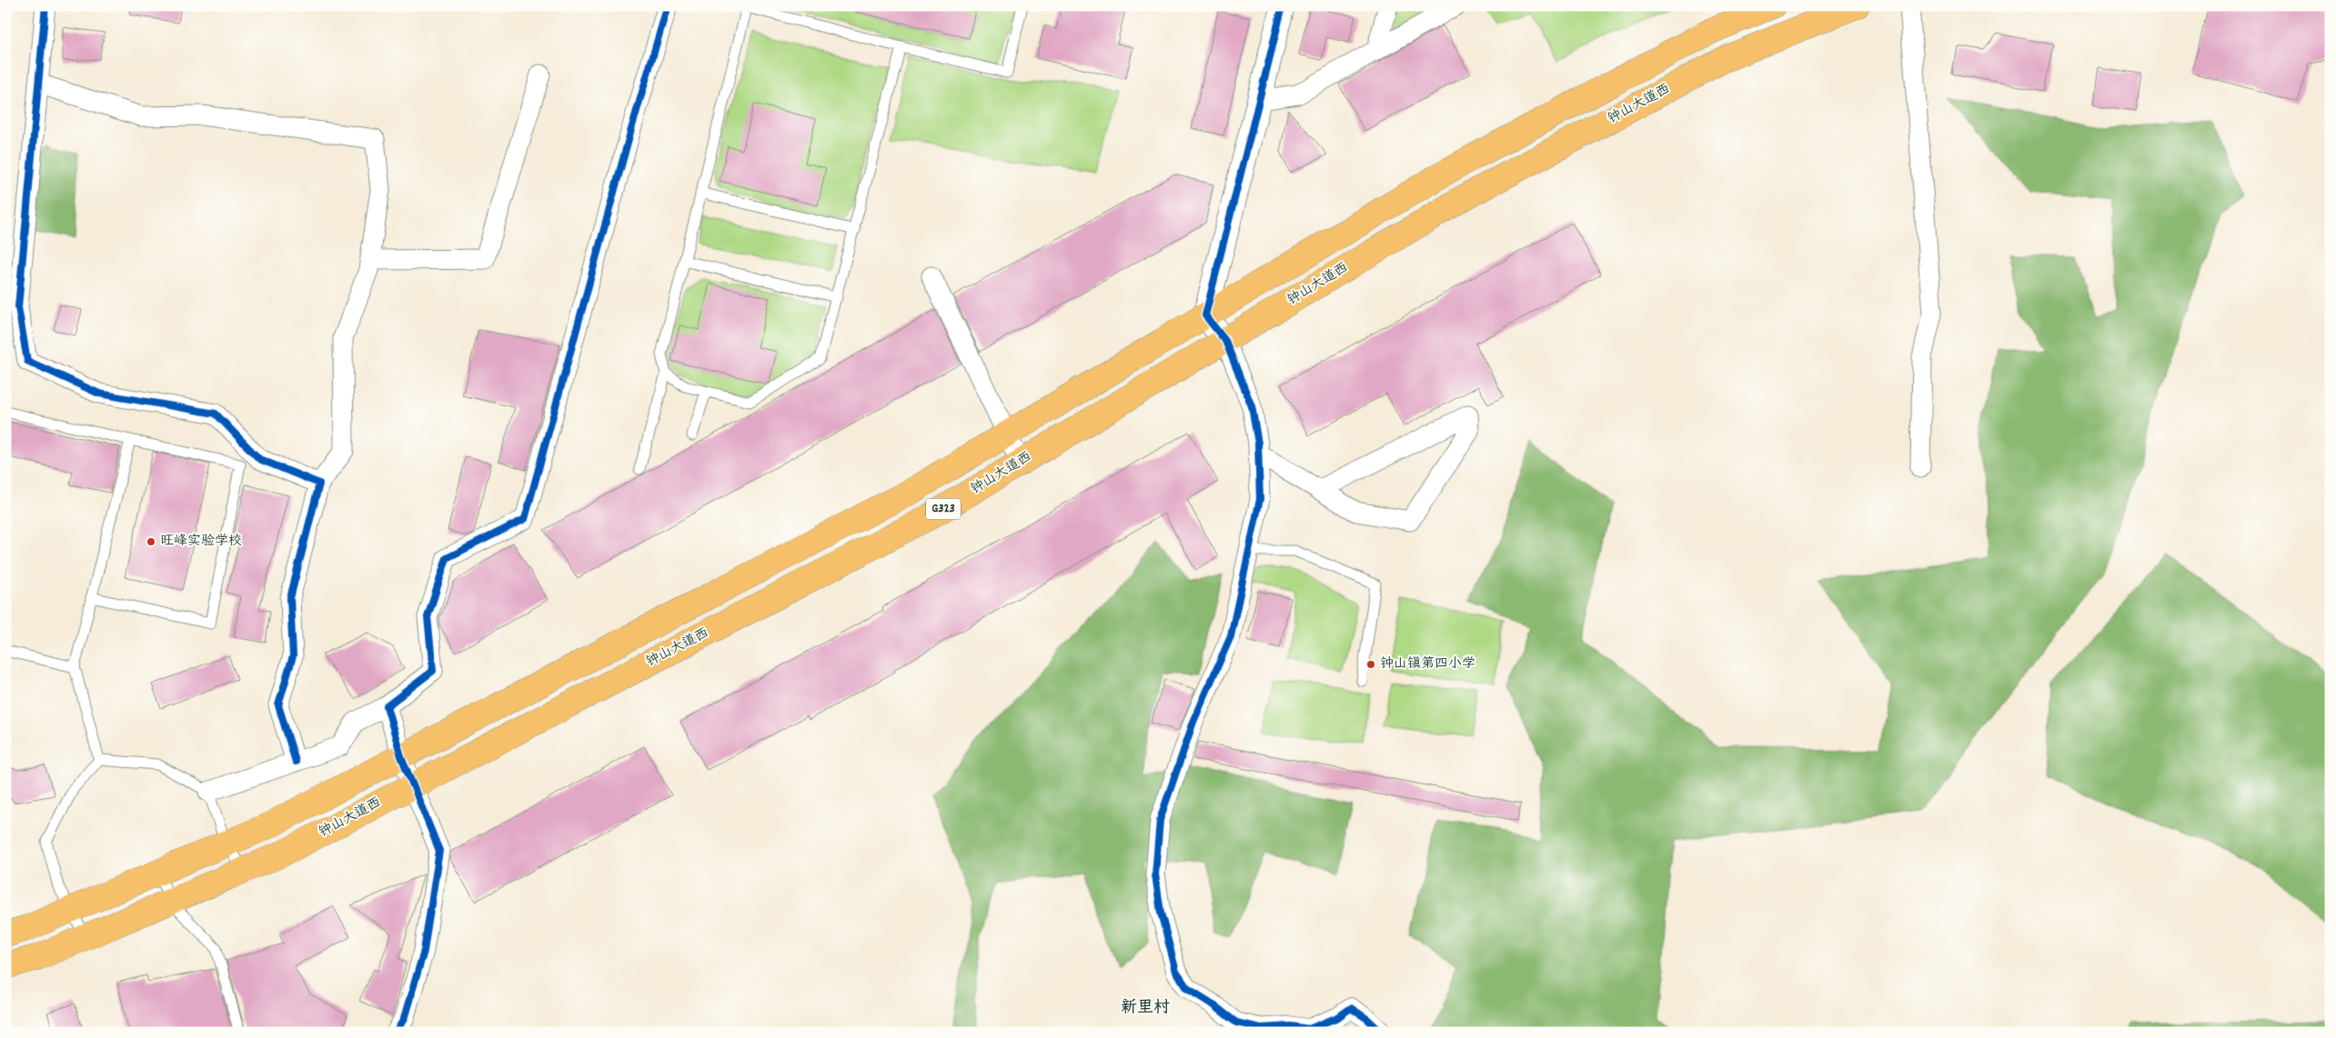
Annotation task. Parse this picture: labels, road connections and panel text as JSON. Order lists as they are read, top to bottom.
{
  "streets": {
    "highway": ["钟山大道西", "G323"]
  },
  "districts": ["新里村"],
  "places": ["旺峰实验学校", "钟山镇第四小学"]
}
